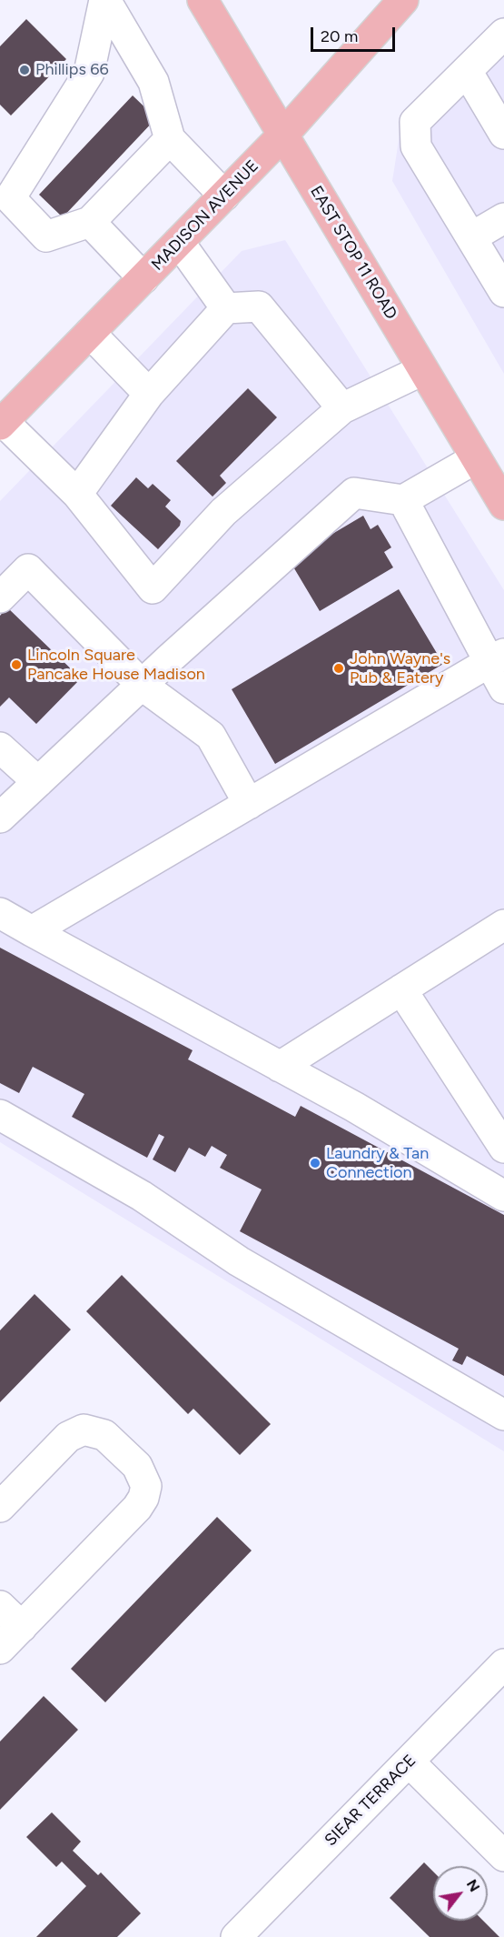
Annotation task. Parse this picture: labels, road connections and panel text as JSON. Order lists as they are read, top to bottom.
{
  "streets": {
    "main road": ["MADISON AVENUE", "EAST STOP 11 ROAD"],
    "street": ["SIEAR TERRACE"]
  },
  "crossings": [
    ["MADISON AVENUE", "EAST STOP 11 ROAD"]
  ],
  "places": [
    "Phillips 66",
    "Lincoln Square Pancake House Madison",
    "John Wayne's Pub & Eatery",
    "Laundry & Tan Connection"
  ],
  "scale_bar": "20 m",
  "north": "top right"
}
